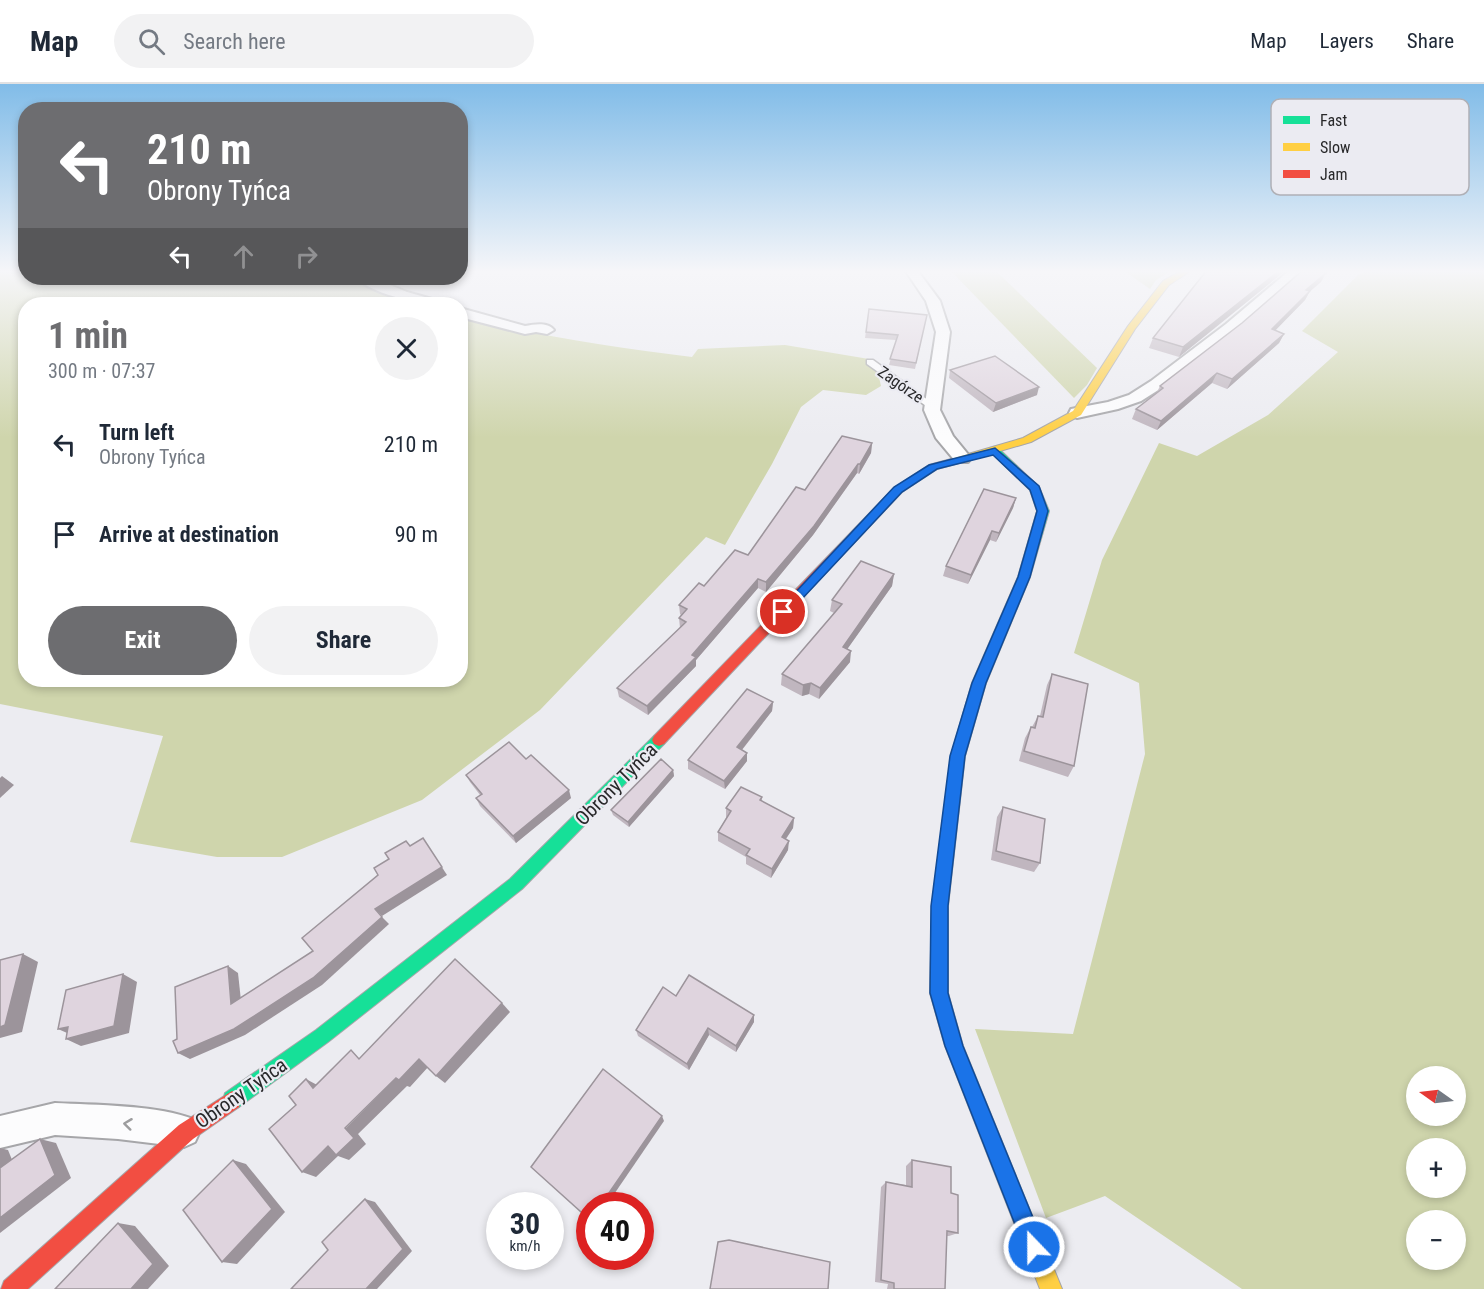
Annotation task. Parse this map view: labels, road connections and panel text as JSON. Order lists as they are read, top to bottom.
{
  "streets": {
    "street": ["Obrony Tyńca"],
    "lane": ["Zagórze"]
  },
  "legend": ["Fast", "Slow", "Jam"],
  "north": "left",
  "page": {
    "header": "Map",
    "search": "Search here",
    "nav": ["Map", "Layers", "Share"],
    "turn": ["210 m", "Obrony Tyńca"],
    "heading": ["1 min", "300 m · 07:37"],
    "list": [
      {
        "name": "Turn left",
        "note": "Obrony Tyńca",
        "value": "210 m"
      },
      {
        "name": "Arrive at destination",
        "value": "90 m"
      }
    ],
    "buttons": ["Exit", "Share"],
    "map_buttons": ["+", "−"],
    "speed": "30 km/h",
    "limit": "40"
  }
}
